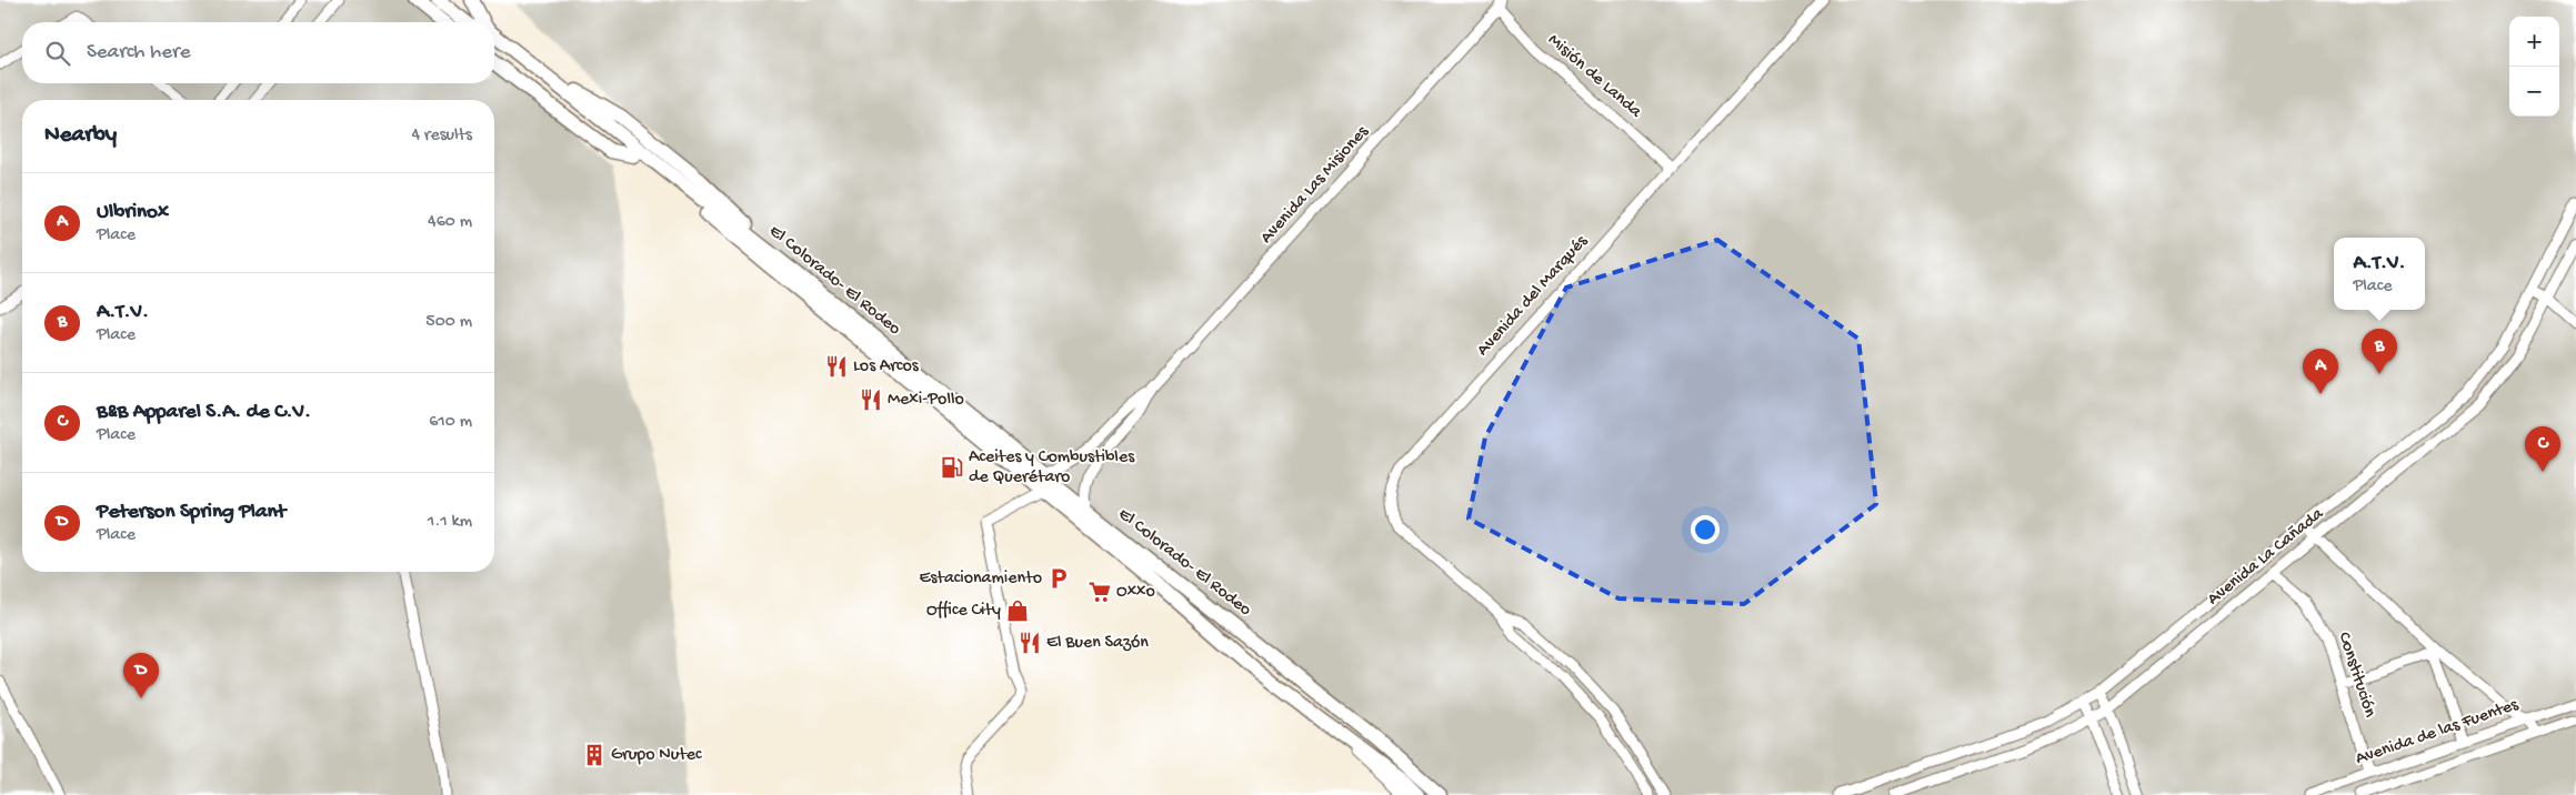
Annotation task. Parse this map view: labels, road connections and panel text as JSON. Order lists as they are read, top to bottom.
{
  "streets": {
    "main road": ["El Colorado- El Rodeo"],
    "street": [
      "Misión de Landa",
      "Avenida Las Misiones",
      "Avenida del Marqués",
      "Avenida La Cañada",
      "Constitución",
      "Avenida de las Fuentes"
    ]
  },
  "crossings": [
    ["Misión de Landa", "Avenida Las Misiones"],
    ["Misión de Landa", "Avenida del Marqués"],
    ["Avenida Las Misiones", "El Colorado- El Rodeo"],
    ["Avenida La Cañada", "Constitución"],
    ["Constitución", "Avenida de las Fuentes"]
  ],
  "places": {
    "restaurant": ["Los Arcos", "Mexi-Pollo", "El Buen Sazón"],
    "fuel station": ["Aceites y Combustibles de Querétaro"],
    "parking": ["Estacionamiento"],
    "supermarket": ["Oxxo"],
    "shop": ["Office City"],
    "building": ["Grupo Nutec"]
  },
  "page": {
    "map_buttons": ["+", "−"],
    "search": "Search here",
    "heading": ["Nearby", "4 results"],
    "list": [
      {
        "mark": "A",
        "name": "Ulbrinox",
        "note": "Place",
        "value": "460 m"
      },
      {
        "mark": "B",
        "name": "A.T.V.",
        "note": "Place",
        "value": "500 m"
      },
      {
        "mark": "C",
        "name": "B&B Apparel S.A. de C.V.",
        "note": "Place",
        "value": "610 m"
      },
      {
        "mark": "D",
        "name": "Peterson Spring Plant",
        "note": "Place",
        "value": "1.1 km"
      }
    ],
    "popup": ["A.T.V.", "Place"],
    "pins": [
      "B",
      "A",
      "C",
      "D"
    ]
  }
}
